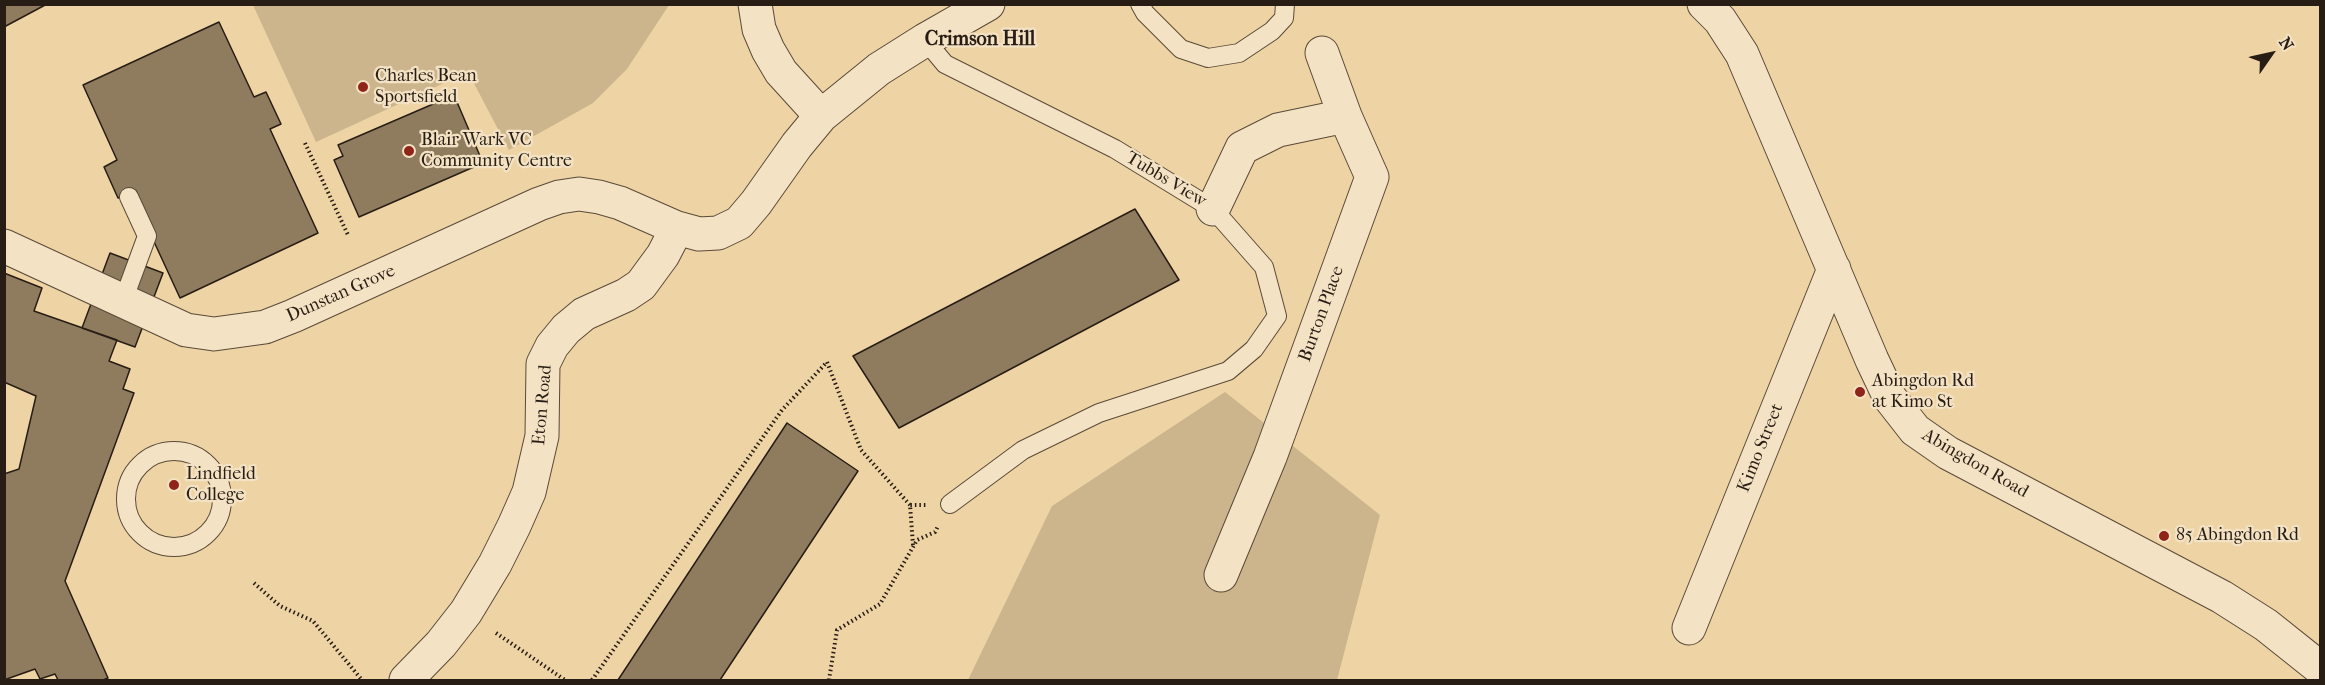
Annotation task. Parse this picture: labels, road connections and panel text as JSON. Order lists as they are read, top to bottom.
{
  "streets": {
    "street": [
      "Dunstan Grove",
      "Burton Place",
      "Eton Road",
      "Kimo Street",
      "Abingdon Road"
    ],
    "lane": ["Tubbs View"]
  },
  "crossings": [
    ["Dunstan Grove", "Eton Road"],
    ["Kimo Street", "Abingdon Road"]
  ],
  "districts": ["Crimson Hill"],
  "places": [
    "Charles Bean Sportsfield",
    "Blair Wark VC Community Centre",
    "Abingdon Rd at Kimo St",
    "Lindfield College",
    "85 Abingdon Rd"
  ],
  "north": "top right"
}
